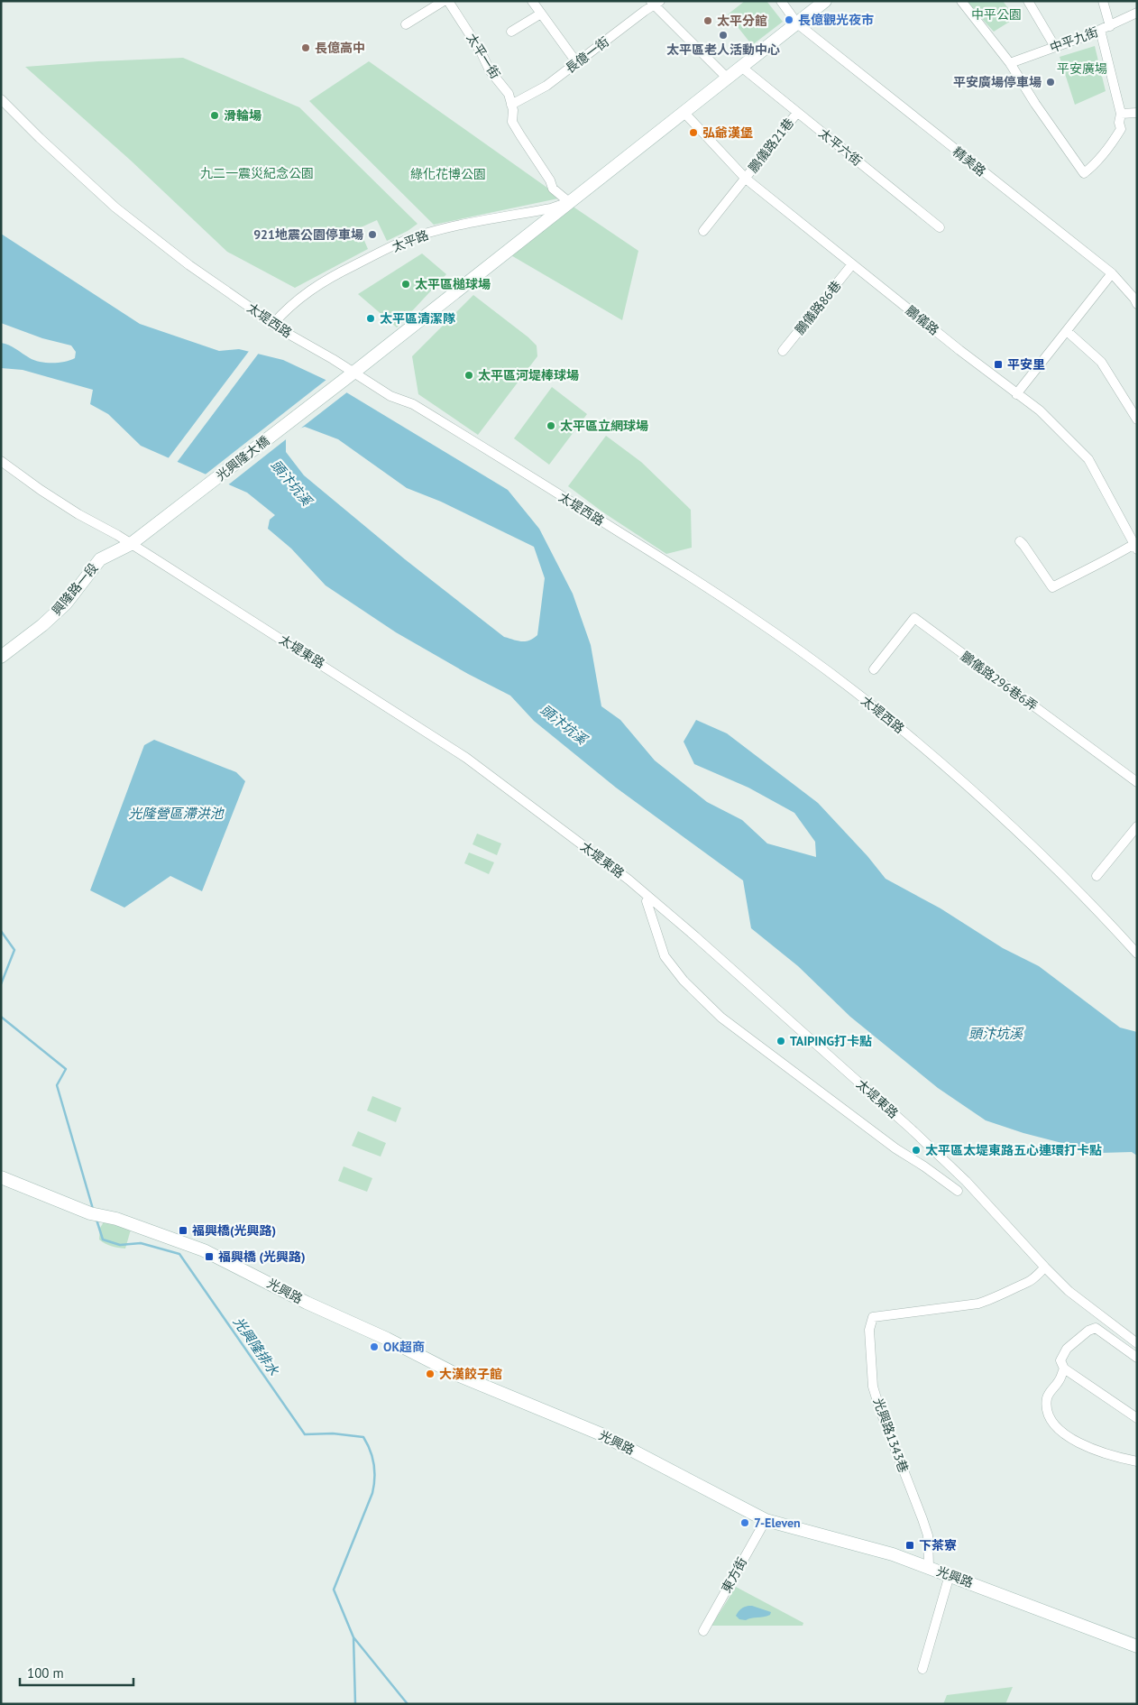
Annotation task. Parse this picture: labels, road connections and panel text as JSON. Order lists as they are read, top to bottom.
{
  "streets": {
    "main road": [
      "太平路",
      "光興隆大橋",
      "興隆路一段",
      "光興路"
    ],
    "street": [
      "中平九街",
      "長億一街",
      "太平一街",
      "鵬儀路21巷",
      "太平六街",
      "精美路",
      "鵬儀路86巷",
      "太堤西路",
      "鵬儀路",
      "太堤東路",
      "鵬儀路296巷6弄",
      "光興路1343巷",
      "東方街"
    ]
  },
  "crossings": [
    ["長億一街", "太平一街"],
    ["太平一街", "太平路"],
    ["鵬儀路21巷", "太平六街"],
    ["鵬儀路21巷", "鵬儀路"],
    ["太平六街", "太平路"],
    ["精美路", "太平路"],
    ["太平路", "太堤西路"],
    ["太平路", "鵬儀路"],
    ["太平路", "光興隆大橋"],
    ["鵬儀路86巷", "鵬儀路"],
    ["太堤西路", "光興隆大橋"],
    ["光興隆大橋", "興隆路一段"],
    ["光興隆大橋", "太堤東路"],
    ["興隆路一段", "太堤東路"],
    ["太堤東路", "光興路1343巷"],
    ["光興路", "光興路1343巷"],
    ["光興路", "東方街"]
  ],
  "water": ["頭汴坑溪", "光隆營區滯洪池", "光興隆排水"],
  "parks": [
    "中平公園",
    "平安廣場",
    "九二一震災紀念公園",
    "綠化花博公園"
  ],
  "places": {
    "other": [
      "長億觀光夜市",
      "太平分館",
      "太平區老人活動中心",
      "長億高中",
      "平安廣場停車場",
      "滑輪場",
      "弘爺漢堡",
      "921地震公園停車場",
      "太平區槌球場",
      "太平區清潔隊",
      "太平區河堤棒球場",
      "太平區立網球場",
      "TAIPING打卡點",
      "太平區太堤東路五心連環打卡點",
      "OK超商",
      "大漢餃子館",
      "7-Eleven"
    ],
    "transit": [
      "平安里",
      "福興橋(光興路)",
      "福興橋 (光興路)",
      "下茶寮"
    ]
  },
  "scale_bar": "100 m"
}
